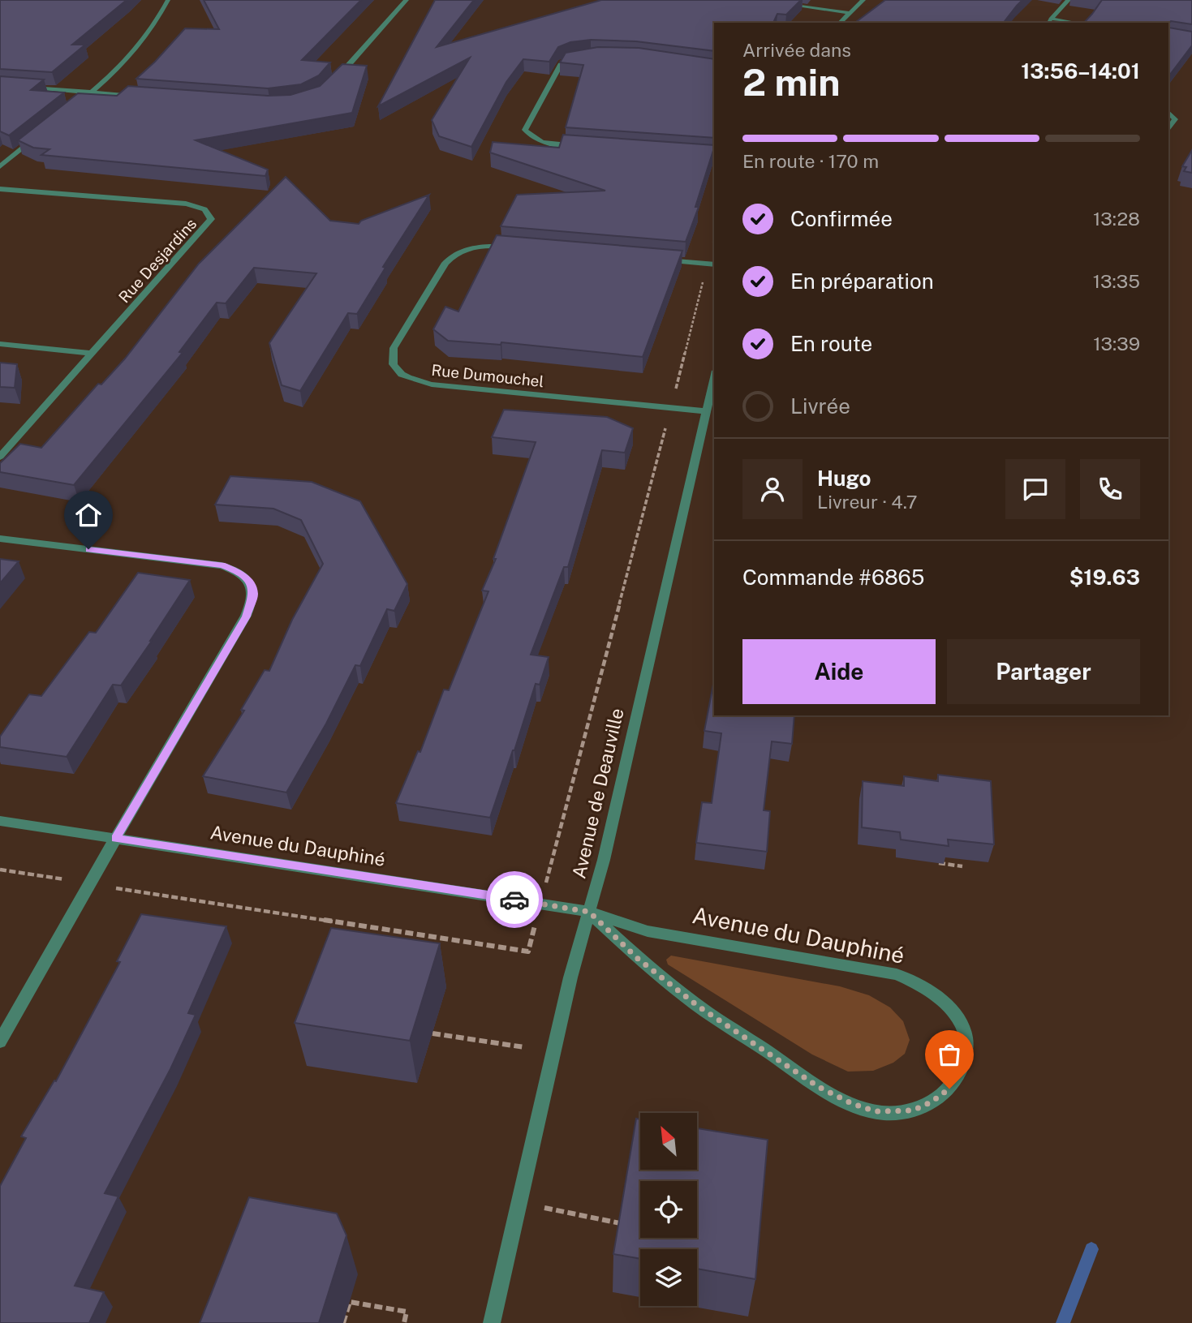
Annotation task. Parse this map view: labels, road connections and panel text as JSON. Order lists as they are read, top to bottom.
{
  "streets": {
    "street": [
      "Rue Desjardins",
      "Rue Dumouchel",
      "Avenue de Deauville",
      "Avenue du Dauphiné"
    ]
  },
  "crossings": [
    ["Rue Dumouchel", "Avenue de Deauville"],
    ["Avenue de Deauville", "Avenue du Dauphiné"]
  ],
  "north": "top left",
  "page": {
    "heading": ["2 min", "Arrivée dans", "13:56–14:01"],
    "panel": [
      "Hugo",
      "Livreur · 4.7",
      "Commande #6865",
      "$19.63"
    ],
    "bar": "En route · 170 m",
    "list": [
      ["Confirmée", "13:28"],
      ["En préparation", "13:35"],
      ["En route", "13:39"],
      "Livrée"
    ],
    "buttons": ["Aide", "Partager"]
  }
}
